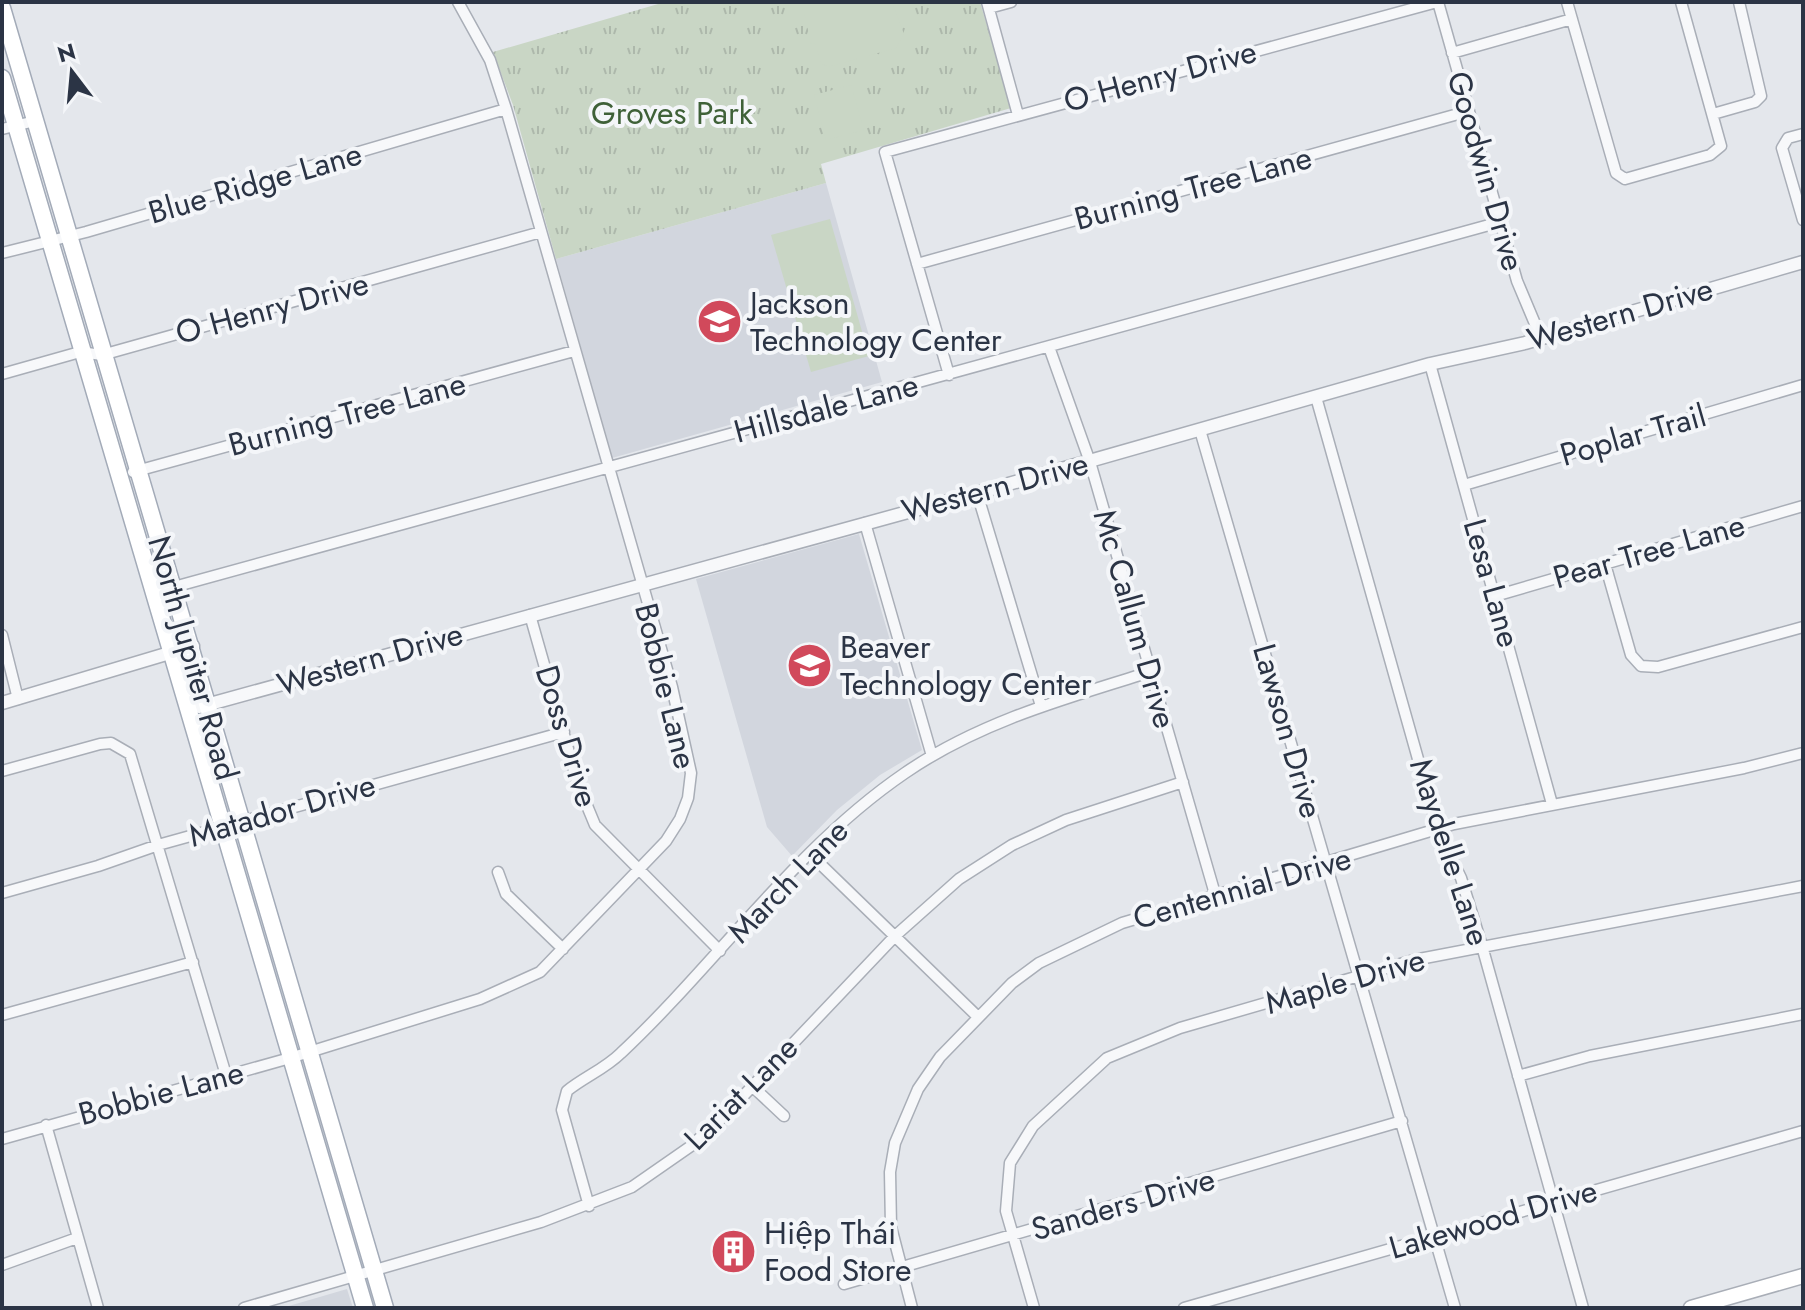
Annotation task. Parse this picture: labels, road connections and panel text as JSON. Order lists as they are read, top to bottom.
{
  "streets": {
    "main road": ["North Jupiter Road"],
    "street": [
      "O Henry Drive",
      "Goodwin Drive",
      "Blue Ridge Lane",
      "Burning Tree Lane",
      "Western Drive",
      "Hillsdale Lane",
      "Poplar Trail",
      "Pear Tree Lane",
      "Lesa Lane",
      "Mc Callum Drive",
      "Bobbie Lane",
      "Lawson Drive",
      "Doss Drive",
      "Matador Drive",
      "Maydelle Lane",
      "March Lane",
      "Centennial Drive",
      "Maple Drive",
      "Lariat Lane",
      "Sanders Drive",
      "Lakewood Drive"
    ]
  },
  "crossings": [
    ["O Henry Drive", "Goodwin Drive"],
    ["O Henry Drive", "Burning Tree Lane"],
    ["O Henry Drive", "North Jupiter Road"],
    ["O Henry Drive", "Bobbie Lane"],
    ["Goodwin Drive", "Burning Tree Lane"],
    ["Goodwin Drive", "Western Drive"],
    ["Goodwin Drive", "Hillsdale Lane"],
    ["Blue Ridge Lane", "North Jupiter Road"],
    ["Blue Ridge Lane", "Bobbie Lane"],
    ["Burning Tree Lane", "North Jupiter Road"],
    ["Burning Tree Lane", "Bobbie Lane"],
    ["Western Drive", "Lesa Lane"],
    ["Western Drive", "Mc Callum Drive"],
    ["Western Drive", "North Jupiter Road"],
    ["Western Drive", "Bobbie Lane"],
    ["Western Drive", "Lawson Drive"],
    ["Western Drive", "Doss Drive"],
    ["Western Drive", "Maydelle Lane"],
    ["Hillsdale Lane", "Mc Callum Drive"],
    ["Hillsdale Lane", "North Jupiter Road"],
    ["Hillsdale Lane", "Bobbie Lane"],
    ["Poplar Trail", "Lesa Lane"],
    ["Pear Tree Lane", "Lesa Lane"],
    ["Lesa Lane", "Centennial Drive"],
    ["Mc Callum Drive", "March Lane"],
    ["Mc Callum Drive", "Centennial Drive"],
    ["Mc Callum Drive", "Lariat Lane"],
    ["North Jupiter Road", "Bobbie Lane"],
    ["North Jupiter Road", "Matador Drive"],
    ["North Jupiter Road", "Lariat Lane"],
    ["Bobbie Lane", "Doss Drive"],
    ["Lawson Drive", "Centennial Drive"],
    ["Lawson Drive", "Maple Drive"],
    ["Lawson Drive", "Sanders Drive"],
    ["Lawson Drive", "Lakewood Drive"],
    ["Doss Drive", "Matador Drive"],
    ["Doss Drive", "March Lane"],
    ["Maydelle Lane", "Centennial Drive"],
    ["Maydelle Lane", "Maple Drive"],
    ["Maydelle Lane", "Lakewood Drive"],
    ["March Lane", "Lariat Lane"],
    ["Centennial Drive", "Sanders Drive"],
    ["Maple Drive", "Sanders Drive"]
  ],
  "parks": ["Groves Park"],
  "places": {
    "school or university": ["Jackson Technology Center", "Beaver Technology Center"],
    "building": ["Hiệp Thái Food Store"]
  },
  "north": "top"
}
